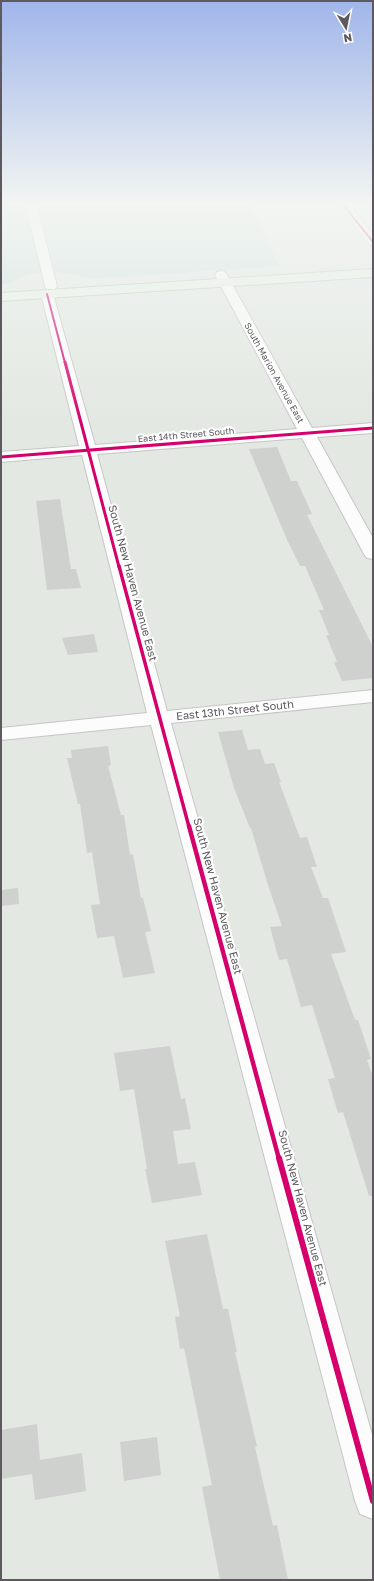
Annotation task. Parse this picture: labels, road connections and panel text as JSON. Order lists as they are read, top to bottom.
{
  "streets": {
    "street": [
      "South Marion Avenue East",
      "East 14th Street South",
      "South New Haven Avenue East",
      "East 13th Street South"
    ]
  },
  "crossings": [
    ["South Marion Avenue East", "East 14th Street South"],
    ["East 14th Street South", "South New Haven Avenue East"],
    ["South New Haven Avenue East", "East 13th Street South"]
  ],
  "north": "bottom"
}
